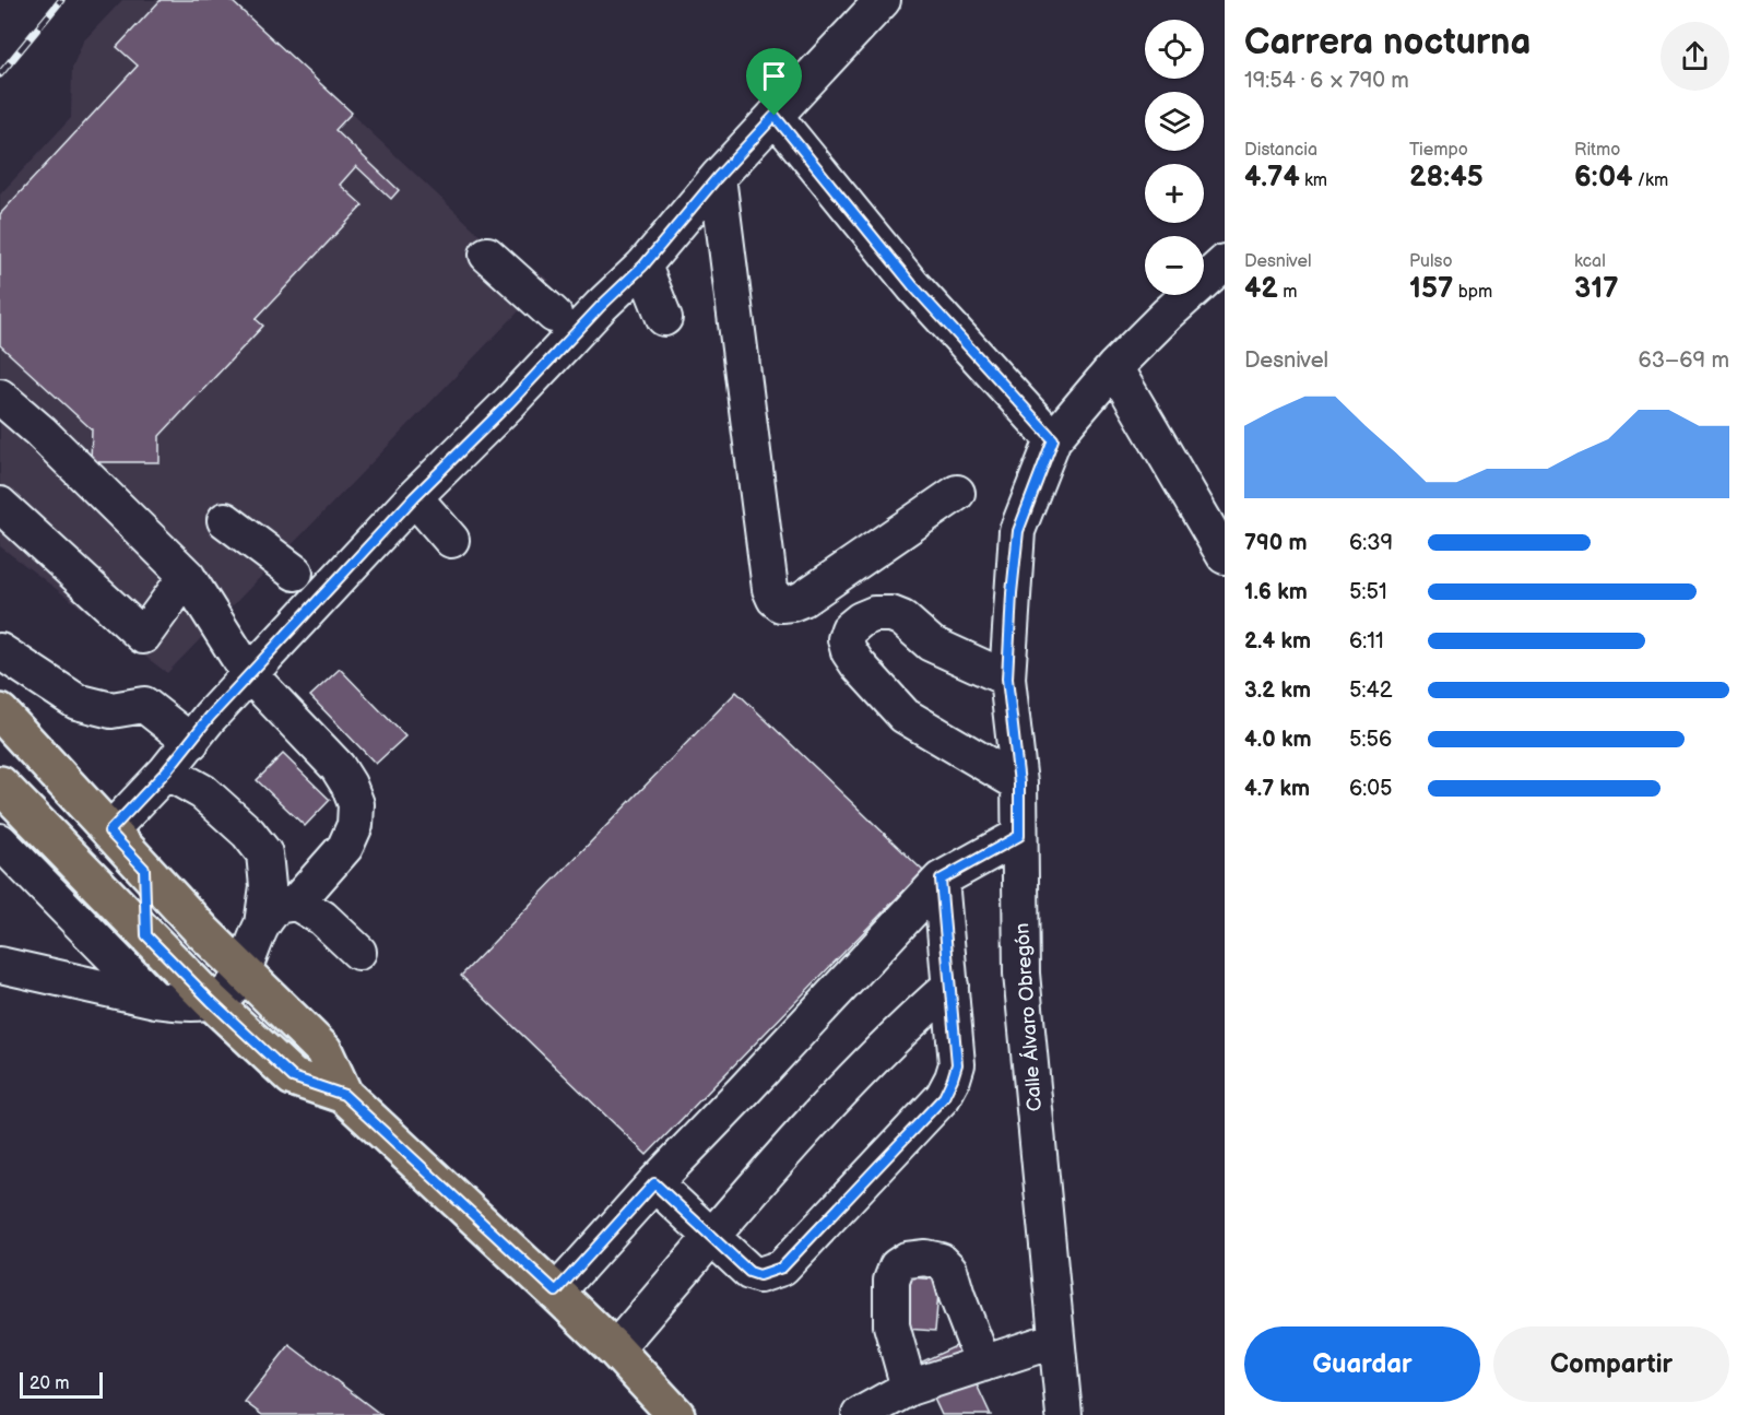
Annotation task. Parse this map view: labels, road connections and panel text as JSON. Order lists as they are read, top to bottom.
{
  "streets": {
    "street": ["Calle Álvaro Obregón"]
  },
  "scale_bar": "20 m",
  "page": {
    "heading": ["Carrera nocturna", "19:54 · 6 × 790 m"],
    "map_buttons": ["+", "−"],
    "stats": [
      ["Distancia", "4.74 km"],
      ["Tiempo", "28:45"],
      ["Ritmo", "6:04 /km"],
      ["Desnivel", "42 m"],
      ["Pulso", "157 bpm"],
      ["kcal", "317"]
    ],
    "chart": ["Desnivel", "63–69 m"],
    "list": [
      {
        "name": "790 m",
        "note": "6:39"
      },
      {
        "name": "1.6 km",
        "note": "5:51"
      },
      {
        "name": "2.4 km",
        "note": "6:11"
      },
      {
        "name": "3.2 km",
        "note": "5:42"
      },
      {
        "name": "4.0 km",
        "note": "5:56"
      },
      {
        "name": "4.7 km",
        "note": "6:05"
      }
    ],
    "buttons": ["Guardar", "Compartir"],
    "scale": "20 m"
  }
}
